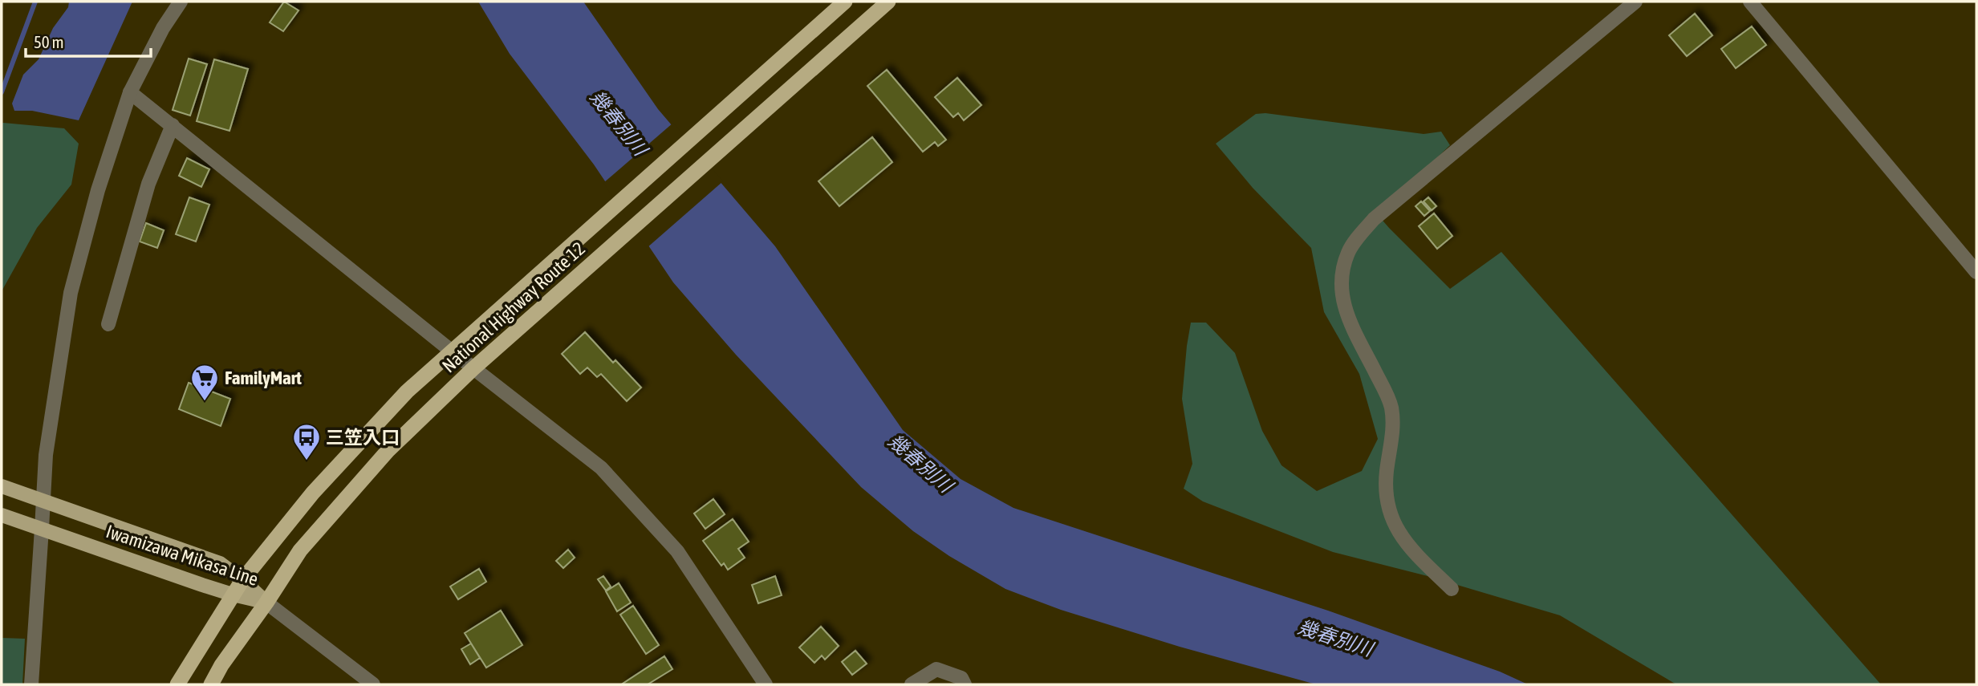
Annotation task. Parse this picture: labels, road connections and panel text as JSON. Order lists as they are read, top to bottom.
{
  "streets": {
    "highway": ["National Highway Route 12"],
    "main road": ["Iwamizawa Mikasa Line"]
  },
  "crossings": [
    ["National Highway Route 12", "Iwamizawa Mikasa Line"]
  ],
  "water": ["幾春別川"],
  "places": {
    "supermarket": ["FamilyMart"],
    "bus stop": ["三笠入口"]
  },
  "scale_bar": "50 m"
}
